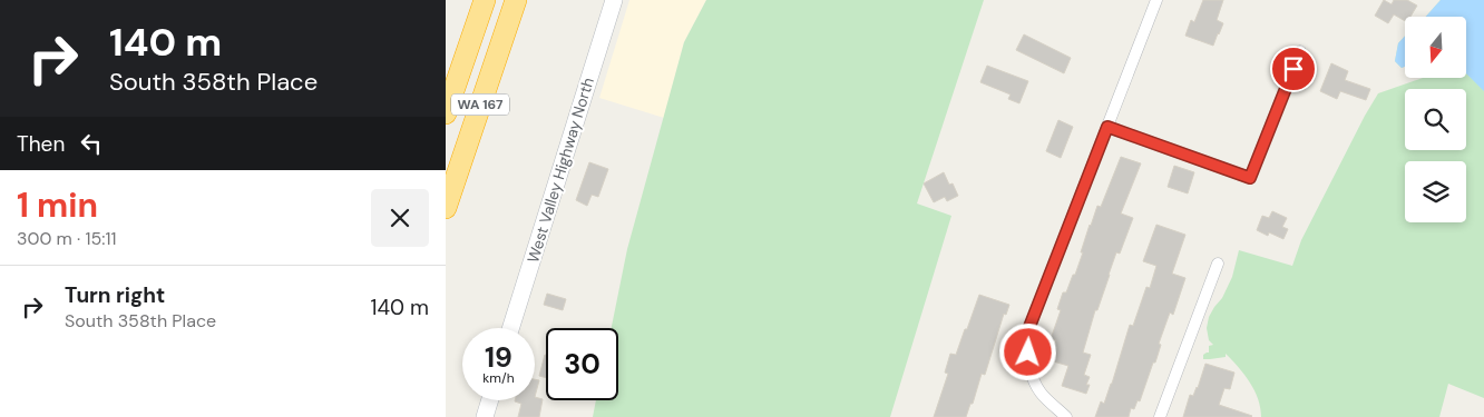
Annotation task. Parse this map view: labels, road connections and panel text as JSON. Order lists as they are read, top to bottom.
{
  "streets": {
    "highway": ["WA 167"],
    "main road": ["West Valley Highway North"]
  },
  "north": "bottom",
  "page": {
    "turn": ["140 m", "South 358th Place"],
    "then": "Then",
    "heading": ["1 min", "300 m · 15:11"],
    "list": [
      {
        "name": "Turn right",
        "note": "South 358th Place",
        "value": "140 m"
      }
    ],
    "speed": "19 km/h",
    "limit": "30"
  }
}
